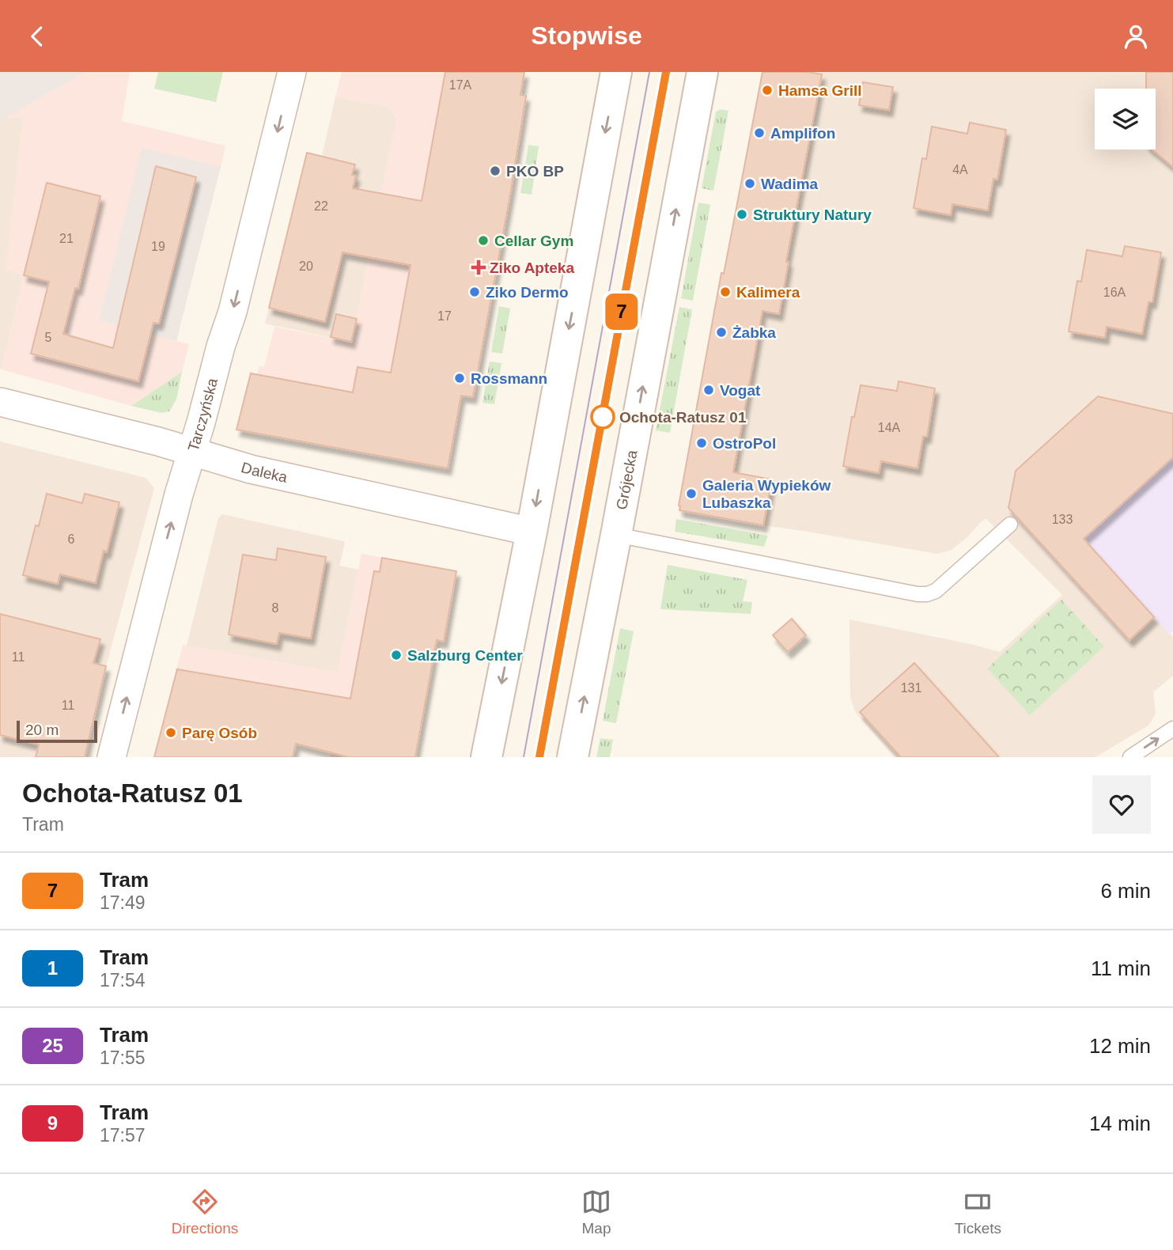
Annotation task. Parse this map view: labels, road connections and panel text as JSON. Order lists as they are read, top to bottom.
{
  "streets": {
    "main road": ["Grójecka"],
    "street": ["Tarczyńska", "Daleka"]
  },
  "crossings": [
    ["Tarczyńska", "Daleka"]
  ],
  "places": {
    "other": [
      "Hamsa Grill",
      "Amplifon",
      "PKO BP",
      "Wadima",
      "Struktury Natury",
      "Cellar Gym",
      "Ziko Dermo",
      "Kalimera",
      "Żabka",
      "Rossmann",
      "Vogat",
      "Ochota-Ratusz 01",
      "OstroPol",
      "Galeria Wypieków Lubaszka",
      "Salzburg Center",
      "Parę Osób"
    ],
    "health": ["Ziko Apteka"]
  },
  "lines": ["tram line 7"],
  "house_numbers": [
    "17A",
    "4A",
    "22",
    "21",
    "19",
    "20",
    "16A",
    "17",
    "5",
    "14A",
    "133",
    "6",
    "8",
    "11",
    "131",
    "11"
  ],
  "scale_bar": "20 m",
  "page": {
    "header": "Stopwise",
    "on_map": "7",
    "scale": "20 m",
    "heading": ["Ochota-Ratusz 01", "Tram"],
    "list": [
      {
        "mark": "7",
        "name": "Tram",
        "note": "17:49",
        "value": "6 min"
      },
      {
        "mark": "1",
        "name": "Tram",
        "note": "17:54",
        "value": "11 min"
      },
      {
        "mark": "25",
        "name": "Tram",
        "note": "17:55",
        "value": "12 min"
      },
      {
        "mark": "9",
        "name": "Tram",
        "note": "17:57",
        "value": "14 min"
      }
    ],
    "tabs": ["Directions", "Map", "Tickets"]
  }
}
